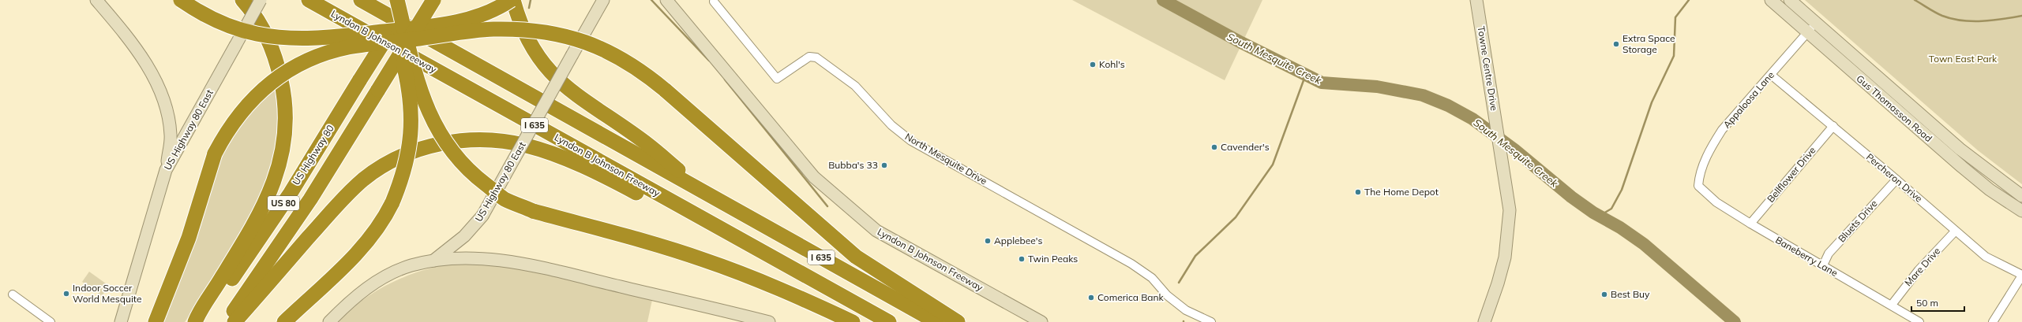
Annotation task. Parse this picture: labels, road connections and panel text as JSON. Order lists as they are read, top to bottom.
{
  "streets": {
    "highway": [
      "Lyndon B Johnson Freeway",
      "I 635",
      "US Highway 80",
      "US 80"
    ],
    "main road": ["Towne Centre Drive", "Gus Thomasson Road", "US Highway 80 East"],
    "street": [
      "Appaloosa Lane",
      "North Mesquite Drive",
      "Bellflower Drive",
      "Percheron Drive",
      "Bluets Drive",
      "Baneberry Lane",
      "Mare Drive"
    ]
  },
  "crossings": [
    ["Appaloosa Lane", "Gus Thomasson Road"],
    ["Appaloosa Lane", "Percheron Drive"],
    ["Appaloosa Lane", "Baneberry Lane"],
    ["Bellflower Drive", "Percheron Drive"],
    ["Bellflower Drive", "Baneberry Lane"],
    ["Percheron Drive", "Bluets Drive"],
    ["Percheron Drive", "Mare Drive"],
    ["Bluets Drive", "Baneberry Lane"],
    ["Baneberry Lane", "Mare Drive"]
  ],
  "water": ["South Mesquite Creek"],
  "parks": ["Town East Park"],
  "places": [
    "Extra Space Storage",
    "Kohl's",
    "Cavender's",
    "Bubba's 33",
    "The Home Depot",
    "Applebee's",
    "Twin Peaks",
    "Indoor Soccer World Mesquite",
    "Best Buy",
    "Comerica Bank"
  ],
  "scale_bar": "50 m"
}
